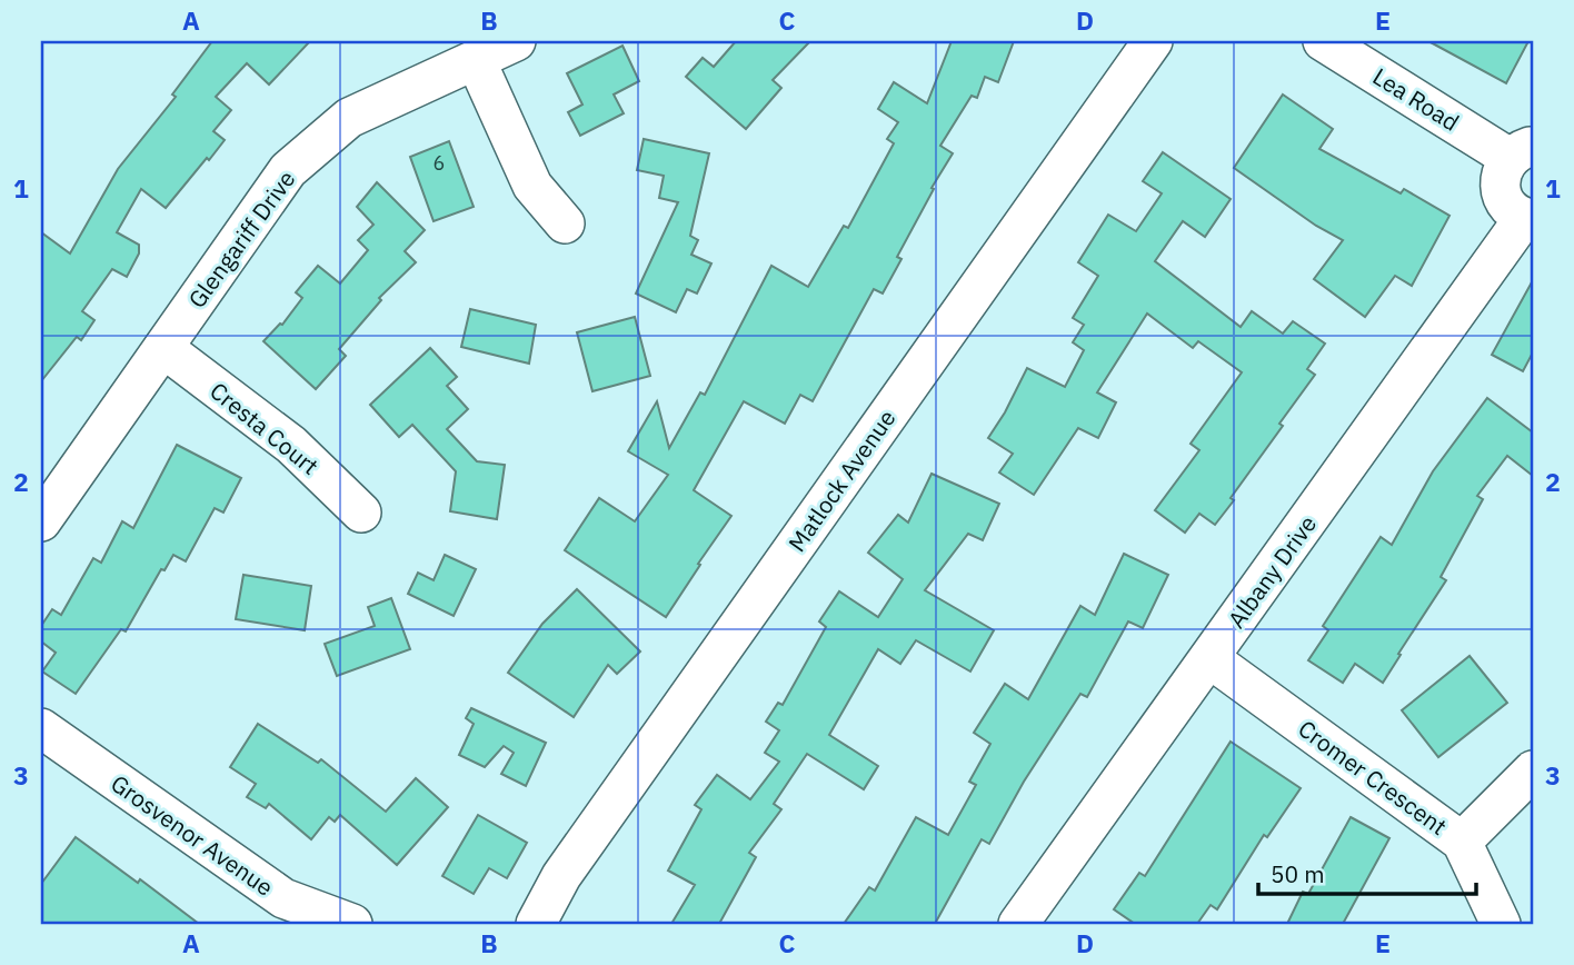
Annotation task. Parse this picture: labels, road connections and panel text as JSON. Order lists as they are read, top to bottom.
{
  "streets": {
    "street": [
      "Lea Road",
      "Glengariff Drive",
      "Cresta Court",
      "Matlock Avenue",
      "Albany Drive",
      "Cromer Crescent",
      "Grosvenor Avenue"
    ]
  },
  "crossings": [
    ["Glengariff Drive", "Cresta Court"],
    ["Albany Drive", "Cromer Crescent"]
  ],
  "house_numbers": ["6"],
  "scale_bar": "50 m",
  "grid": {
    "columns": [
      "A",
      "B",
      "C",
      "D",
      "E"
    ],
    "rows": ["1", "2", "3"]
  }
}
